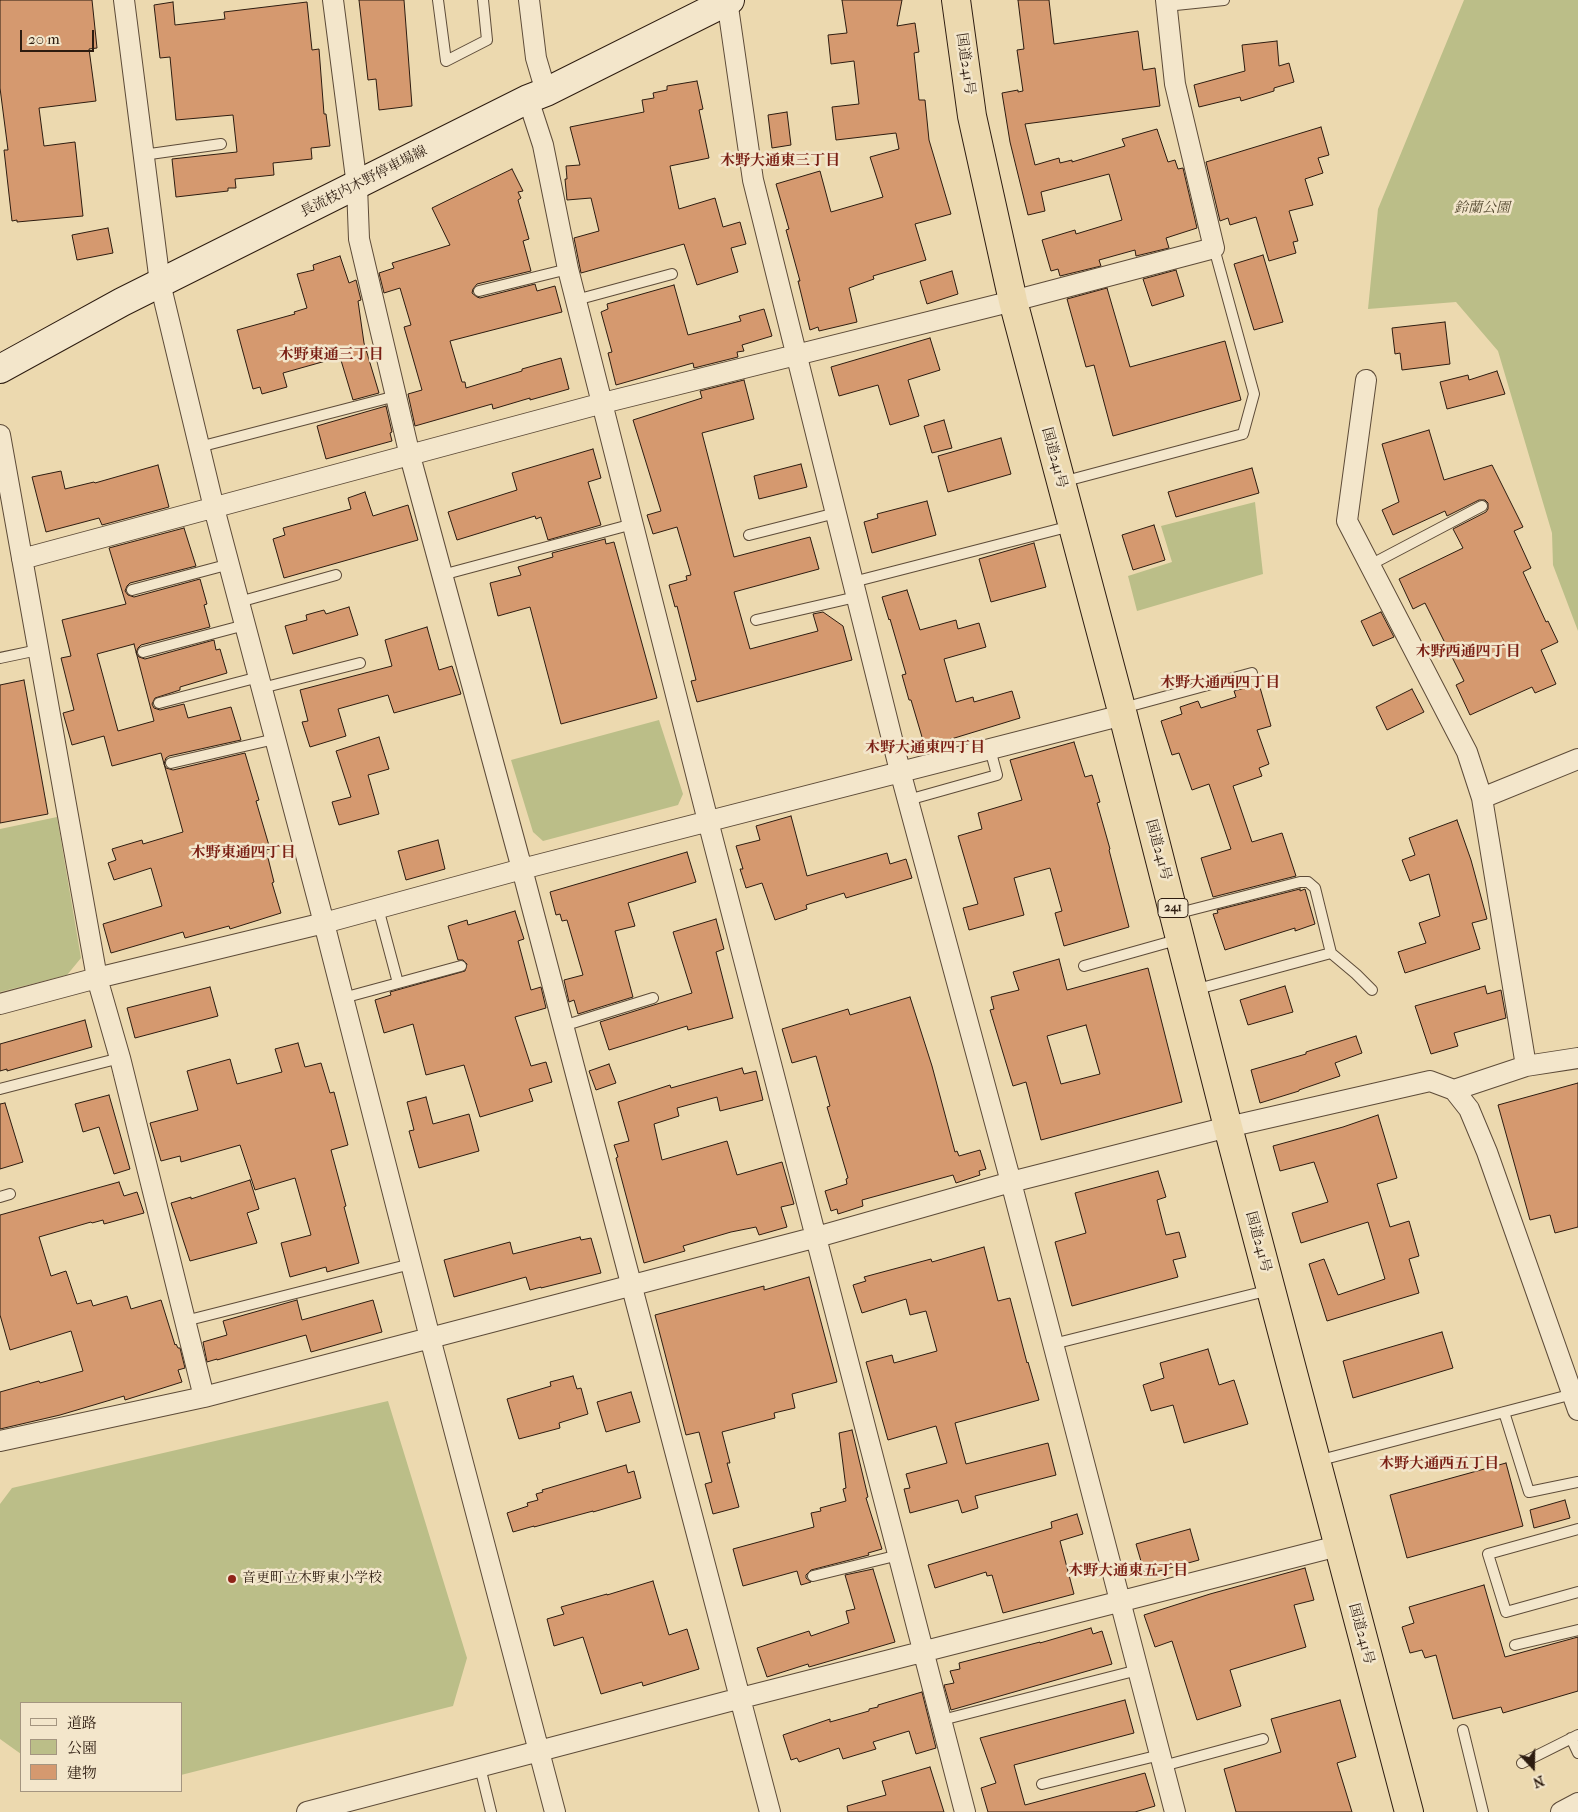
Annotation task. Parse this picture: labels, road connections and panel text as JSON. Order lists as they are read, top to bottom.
{
  "streets": {
    "highway": ["国道241号", "241"],
    "main road": ["長流枝内木野停車場線"]
  },
  "districts": [
    "木野大通東三丁目",
    "木野東通三丁目",
    "木野西通四丁目",
    "木野大通西四丁目",
    "木野大通東四丁目",
    "木野東通四丁目",
    "木野大通西五丁目",
    "木野大通東五丁目"
  ],
  "parks": ["鈴蘭公園"],
  "places": ["音更町立木野東小学校"],
  "legend": ["道路", "公園", "建物"],
  "scale_bar": "20 m",
  "north": "bottom"
}
